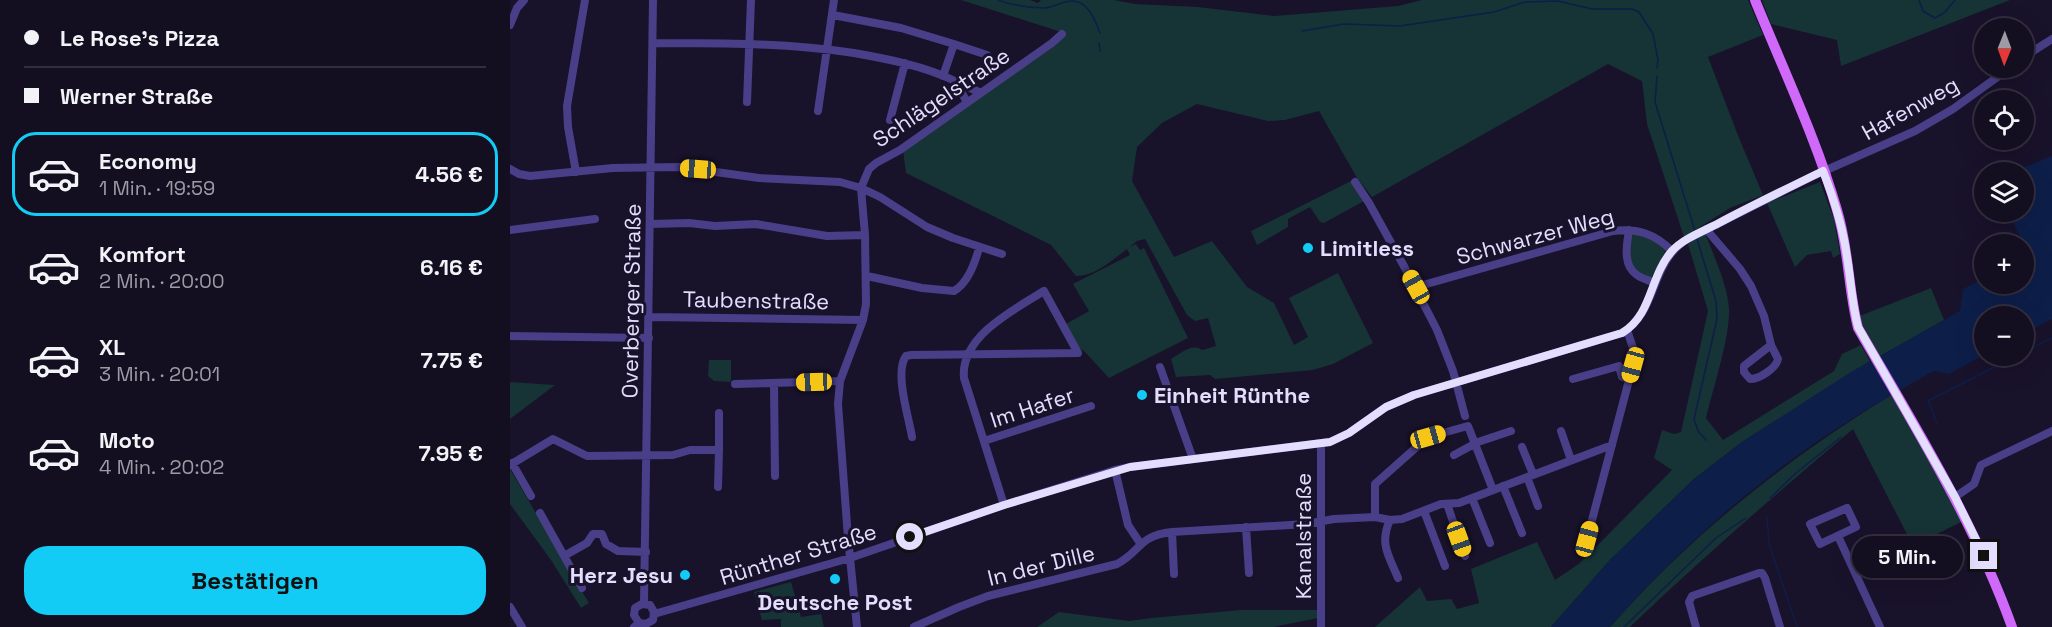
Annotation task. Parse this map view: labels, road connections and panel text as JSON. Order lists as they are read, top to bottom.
{
  "streets": {
    "street": [
      "Schlägelstraße",
      "Hafenweg",
      "Schwarzer Weg",
      "Taubenstraße",
      "Overberger Straße",
      "Im Hafer",
      "Kanalstraße",
      "Rünther Straße",
      "In der Dille"
    ]
  },
  "crossings": [
    ["Hafenweg", "Rünther Straße"],
    ["Schwarzer Weg", "Rünther Straße"],
    ["Taubenstraße", "Overberger Straße"],
    ["Overberger Straße", "Rünther Straße"],
    ["Kanalstraße", "Rünther Straße"],
    ["Kanalstraße", "In der Dille"]
  ],
  "places": [
    "Limitless",
    "Einheit Rünthe",
    "Herz Jesu",
    "Deutsche Post"
  ],
  "north": "bottom",
  "page": {
    "banner": ["Le Rose's Pizza", "Werner Straße"],
    "map_buttons": ["+", "−"],
    "list": [
      {
        "name": "Economy",
        "note": "1 Min. · 19:59",
        "value": "4.56 €"
      },
      {
        "name": "Komfort",
        "note": "2 Min. · 20:00",
        "value": "6.16 €"
      },
      {
        "name": "XL",
        "note": "3 Min. · 20:01",
        "value": "7.75 €"
      },
      {
        "name": "Moto",
        "note": "4 Min. · 20:02",
        "value": "7.95 €"
      }
    ],
    "buttons": "Bestätigen",
    "bubble": "5 Min."
  }
}
